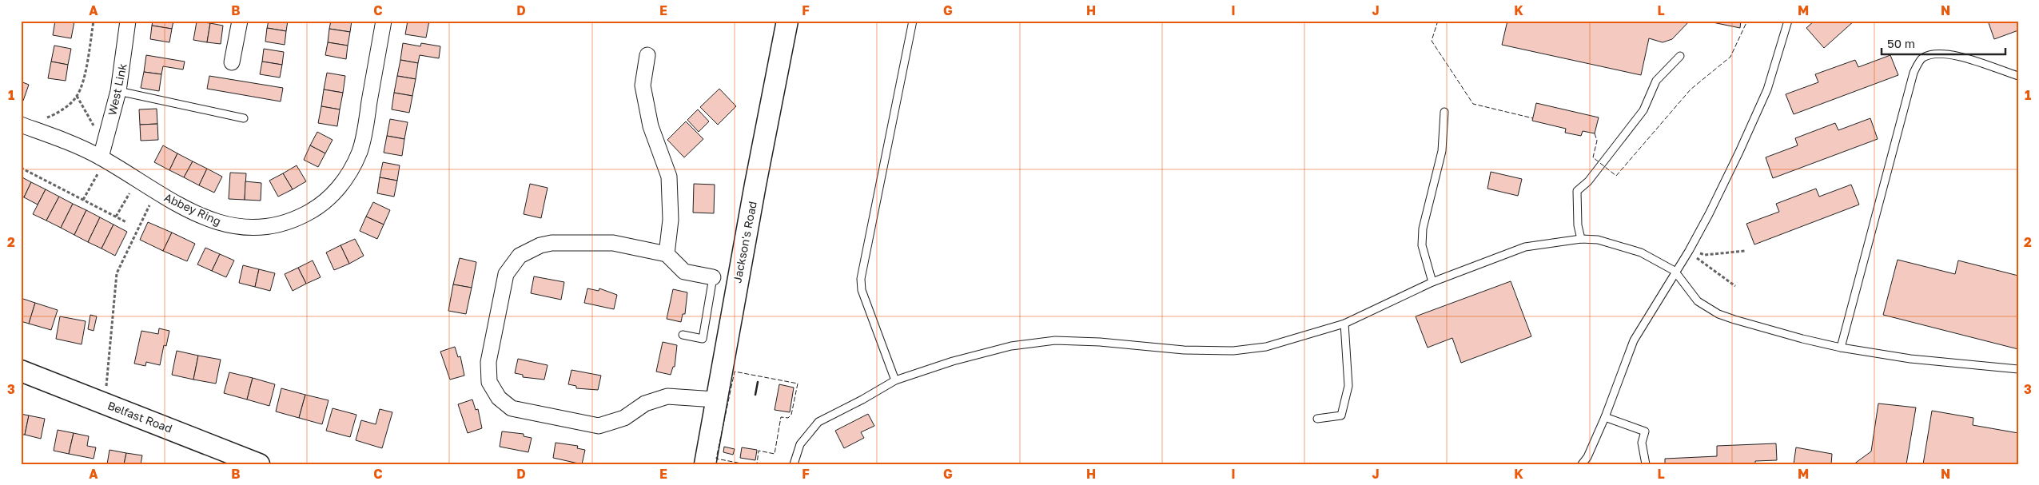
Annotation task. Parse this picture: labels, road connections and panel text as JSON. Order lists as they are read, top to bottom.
{
  "streets": {
    "street": [
      "West Link",
      "Abbey Ring",
      "Jackson's Road",
      "Belfast Road"
    ]
  },
  "crossings": [
    ["West Link", "Abbey Ring"]
  ],
  "scale_bar": "50 m",
  "grid": {
    "columns": [
      "A",
      "B",
      "C",
      "D",
      "E",
      "F",
      "G",
      "H",
      "I",
      "J",
      "K",
      "L",
      "M",
      "N"
    ],
    "rows": ["1", "2", "3"]
  }
}
